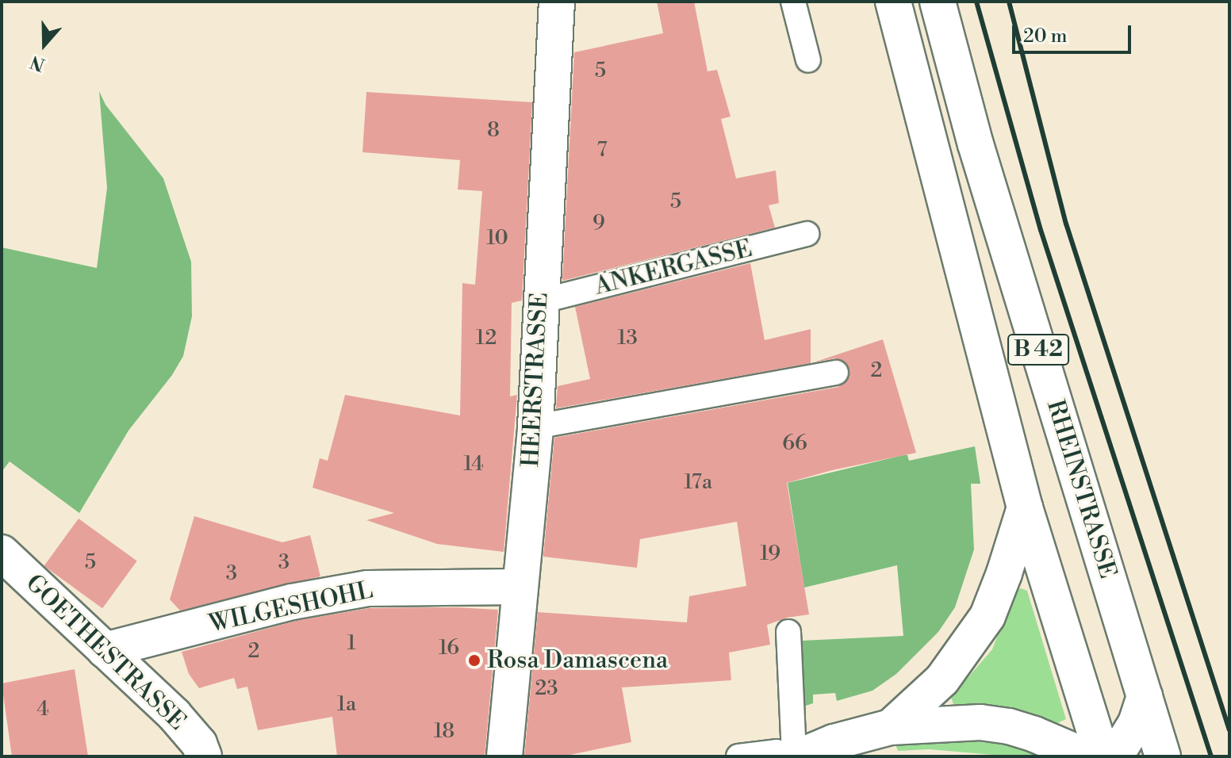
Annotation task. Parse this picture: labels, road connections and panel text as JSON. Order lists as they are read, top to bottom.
{
  "streets": {
    "main road": [
      "B 42",
      "HEERSTRASSE",
      "RHEINSTRASSE",
      "WILGESHOHL",
      "GOETHESTRASSE"
    ],
    "lane": ["ANKERGASSE"]
  },
  "crossings": [
    ["ANKERGASSE", "HEERSTRASSE"],
    ["HEERSTRASSE", "WILGESHOHL"],
    ["WILGESHOHL", "GOETHESTRASSE"]
  ],
  "places": ["Rosa Damascena"],
  "house_numbers": [
    "5",
    "8",
    "7",
    "5",
    "9",
    "10",
    "12",
    "13",
    "2",
    "66",
    "14",
    "17a",
    "19",
    "5",
    "3",
    "3",
    "1",
    "16",
    "2",
    "23",
    "1a",
    "4",
    "18"
  ],
  "scale_bar": "20 m",
  "north": "bottom"
}
